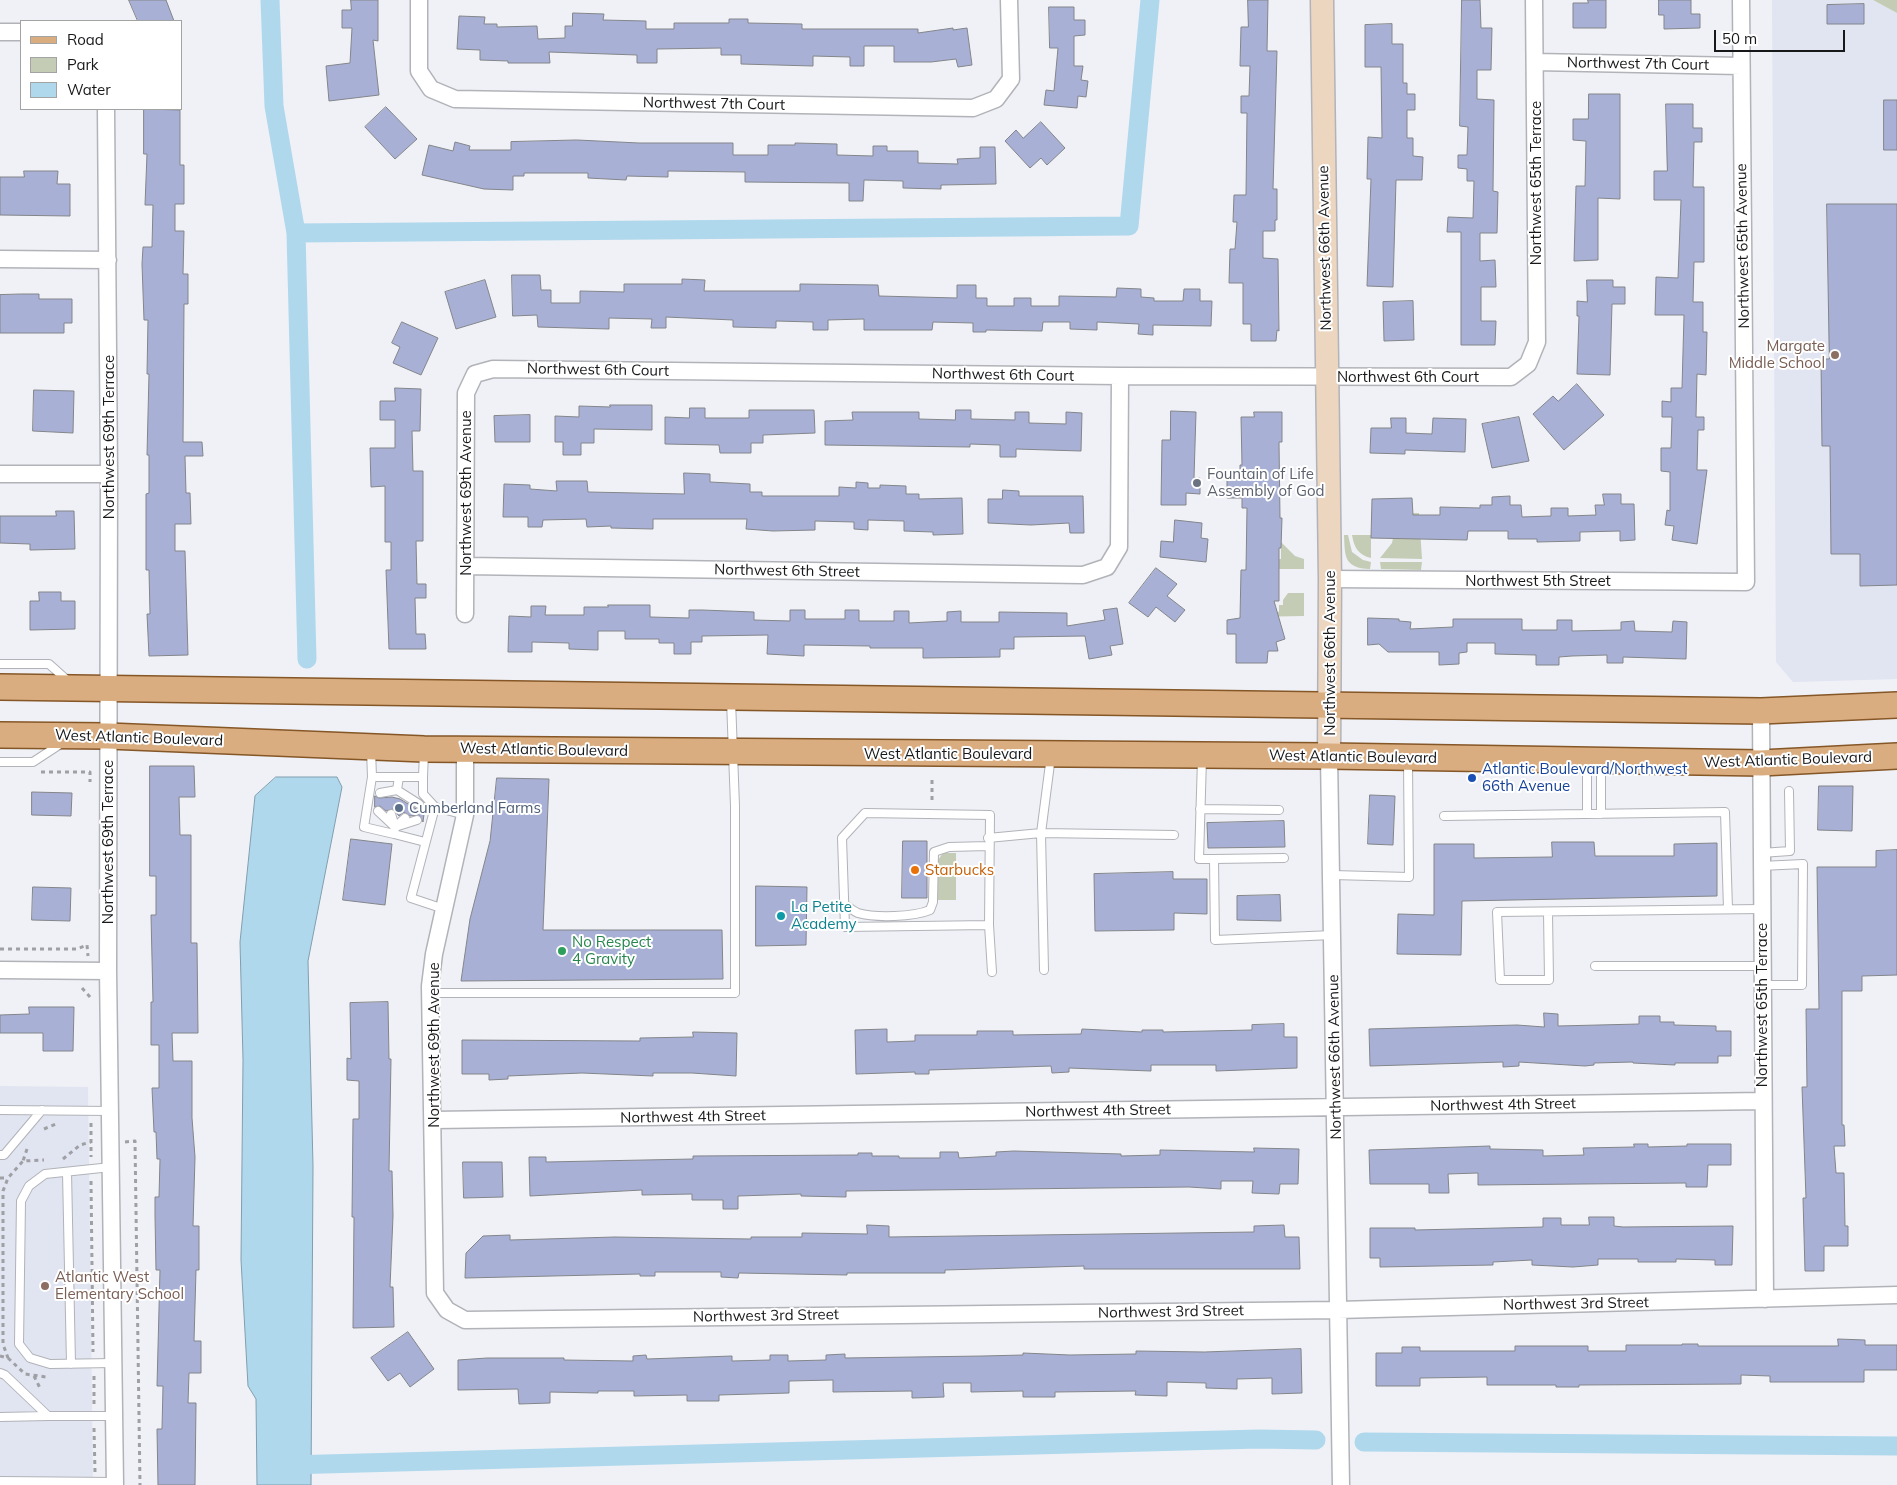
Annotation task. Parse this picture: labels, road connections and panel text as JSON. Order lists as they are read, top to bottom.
{
  "streets": {
    "main road": ["West Atlantic Boulevard"],
    "street": [
      "Northwest 7th Court",
      "Northwest 65th Terrace",
      "Northwest 65th Avenue",
      "Northwest 66th Avenue",
      "Northwest 6th Court",
      "Northwest 69th Terrace",
      "Northwest 69th Avenue",
      "Northwest 6th Street",
      "Northwest 5th Street",
      "Northwest 4th Street",
      "Northwest 3rd Street"
    ]
  },
  "crossings": [
    ["Northwest 7th Court", "Northwest 65th Terrace"],
    ["Northwest 7th Court", "Northwest 65th Avenue"],
    ["Northwest 65th Terrace", "Northwest 6th Court"],
    ["Northwest 65th Terrace", "West Atlantic Boulevard"],
    ["Northwest 65th Terrace", "Northwest 4th Street"],
    ["Northwest 65th Terrace", "Northwest 3rd Street"],
    ["Northwest 65th Avenue", "Northwest 5th Street"],
    ["Northwest 66th Avenue", "Northwest 6th Court"],
    ["Northwest 66th Avenue", "Northwest 5th Street"],
    ["Northwest 66th Avenue", "West Atlantic Boulevard"],
    ["Northwest 66th Avenue", "Northwest 4th Street"],
    ["Northwest 66th Avenue", "Northwest 3rd Street"],
    ["Northwest 6th Court", "Northwest 69th Avenue"],
    ["Northwest 6th Court", "Northwest 6th Street"],
    ["Northwest 69th Terrace", "West Atlantic Boulevard"],
    ["Northwest 69th Avenue", "Northwest 6th Street"],
    ["Northwest 69th Avenue", "West Atlantic Boulevard"],
    ["Northwest 69th Avenue", "Northwest 4th Street"],
    ["Northwest 69th Avenue", "Northwest 3rd Street"]
  ],
  "places": [
    "Margate Middle School",
    "Fountain of Life Assembly of God",
    "Atlantic Boulevard/Northwest 66th Avenue",
    "Cumberland Farms",
    "Starbucks",
    "La Petite Academy",
    "No Respect 4 Gravity",
    "Atlantic West Elementary School"
  ],
  "legend": ["Road", "Park", "Water"],
  "scale_bar": "50 m"
}
